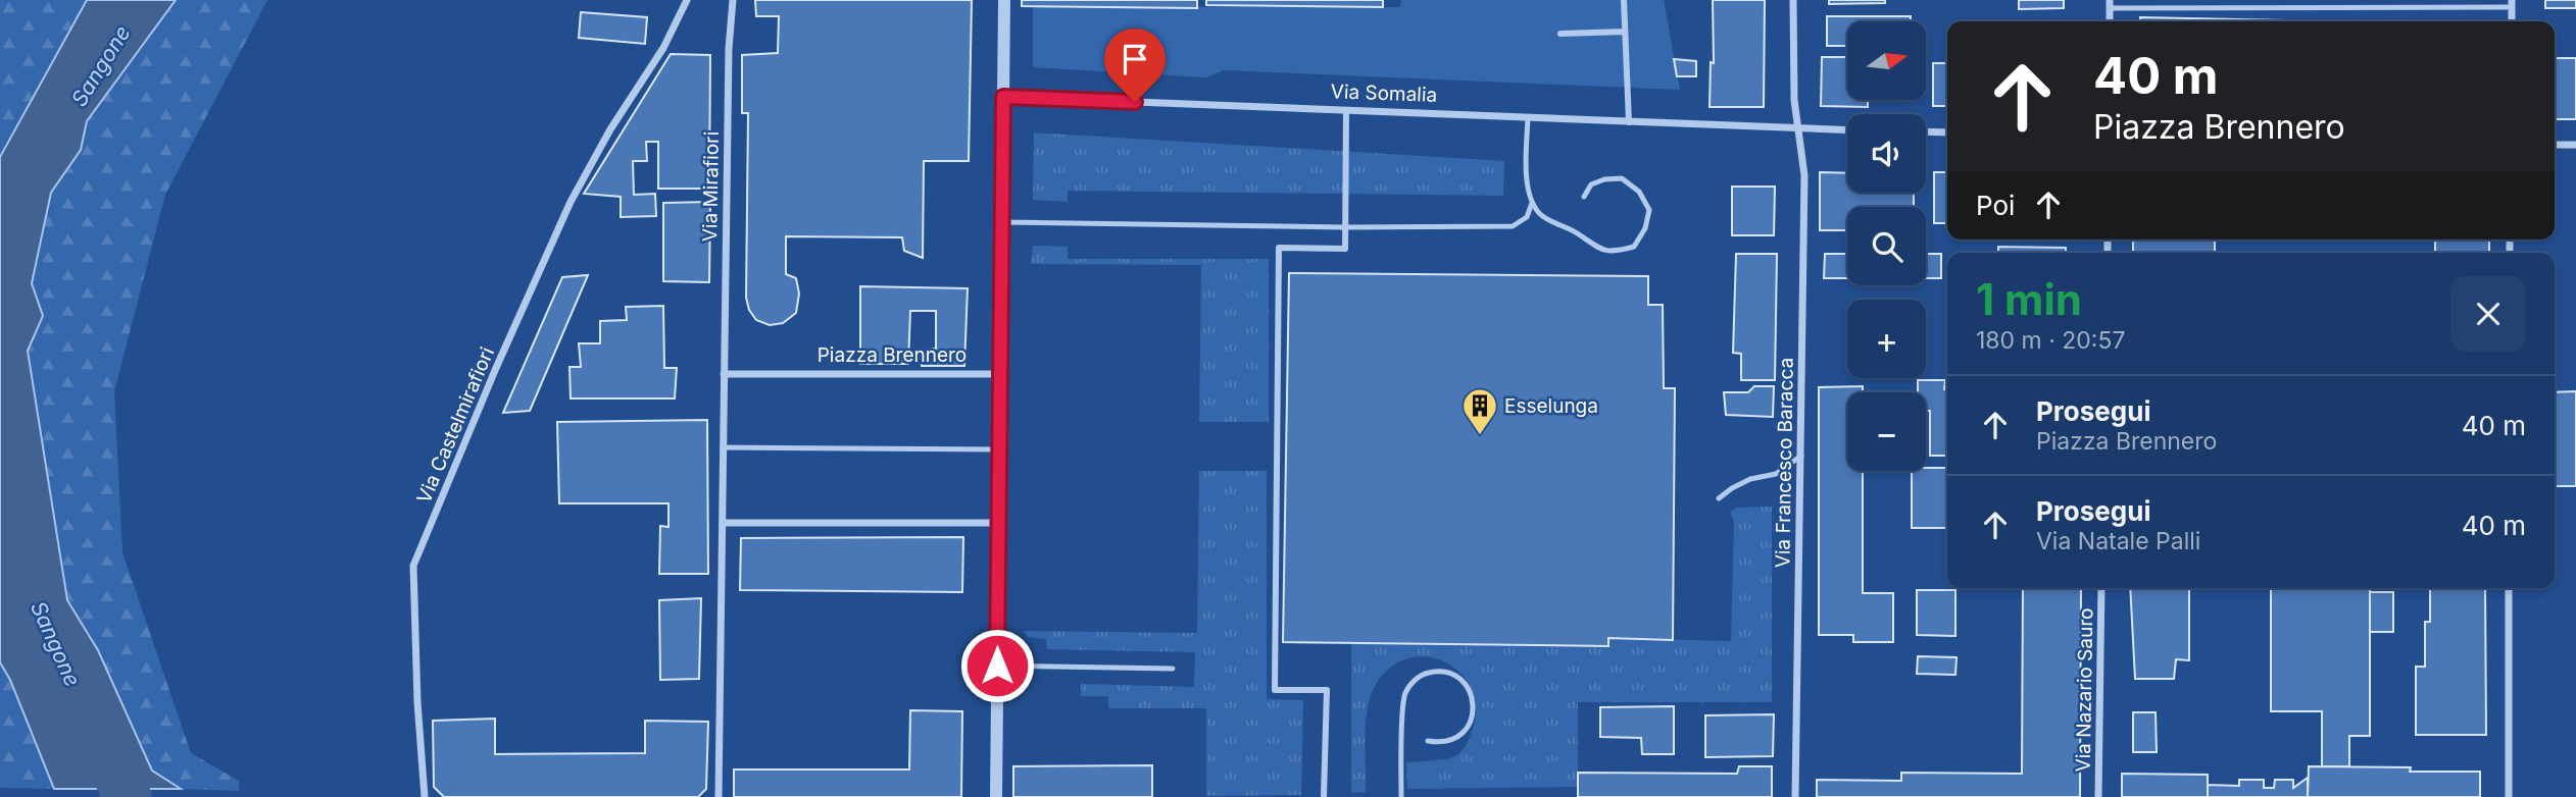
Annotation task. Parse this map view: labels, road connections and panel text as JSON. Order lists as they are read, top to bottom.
{
  "streets": {
    "street": [
      "Via Somalia",
      "Via Mirafiori",
      "Piazza Brennero",
      "Via Castelmirafiori",
      "Via Francesco Baracca",
      "Via Nazario Sauro"
    ]
  },
  "crossings": [
    ["Via Somalia", "Via Francesco Baracca"],
    ["Via Mirafiori", "Piazza Brennero"]
  ],
  "water": ["Sangone"],
  "places": {
    "building": ["Esselunga"]
  },
  "north": "right",
  "page": {
    "map_buttons": ["+", "−"],
    "turn": ["40 m", "Piazza Brennero"],
    "then": "Poi",
    "heading": ["1 min", "180 m · 20:57"],
    "list": [
      {
        "name": "Prosegui",
        "note": "Piazza Brennero",
        "value": "40 m"
      },
      {
        "name": "Prosegui",
        "note": "Via Natale Palli",
        "value": "40 m"
      }
    ]
  }
}
